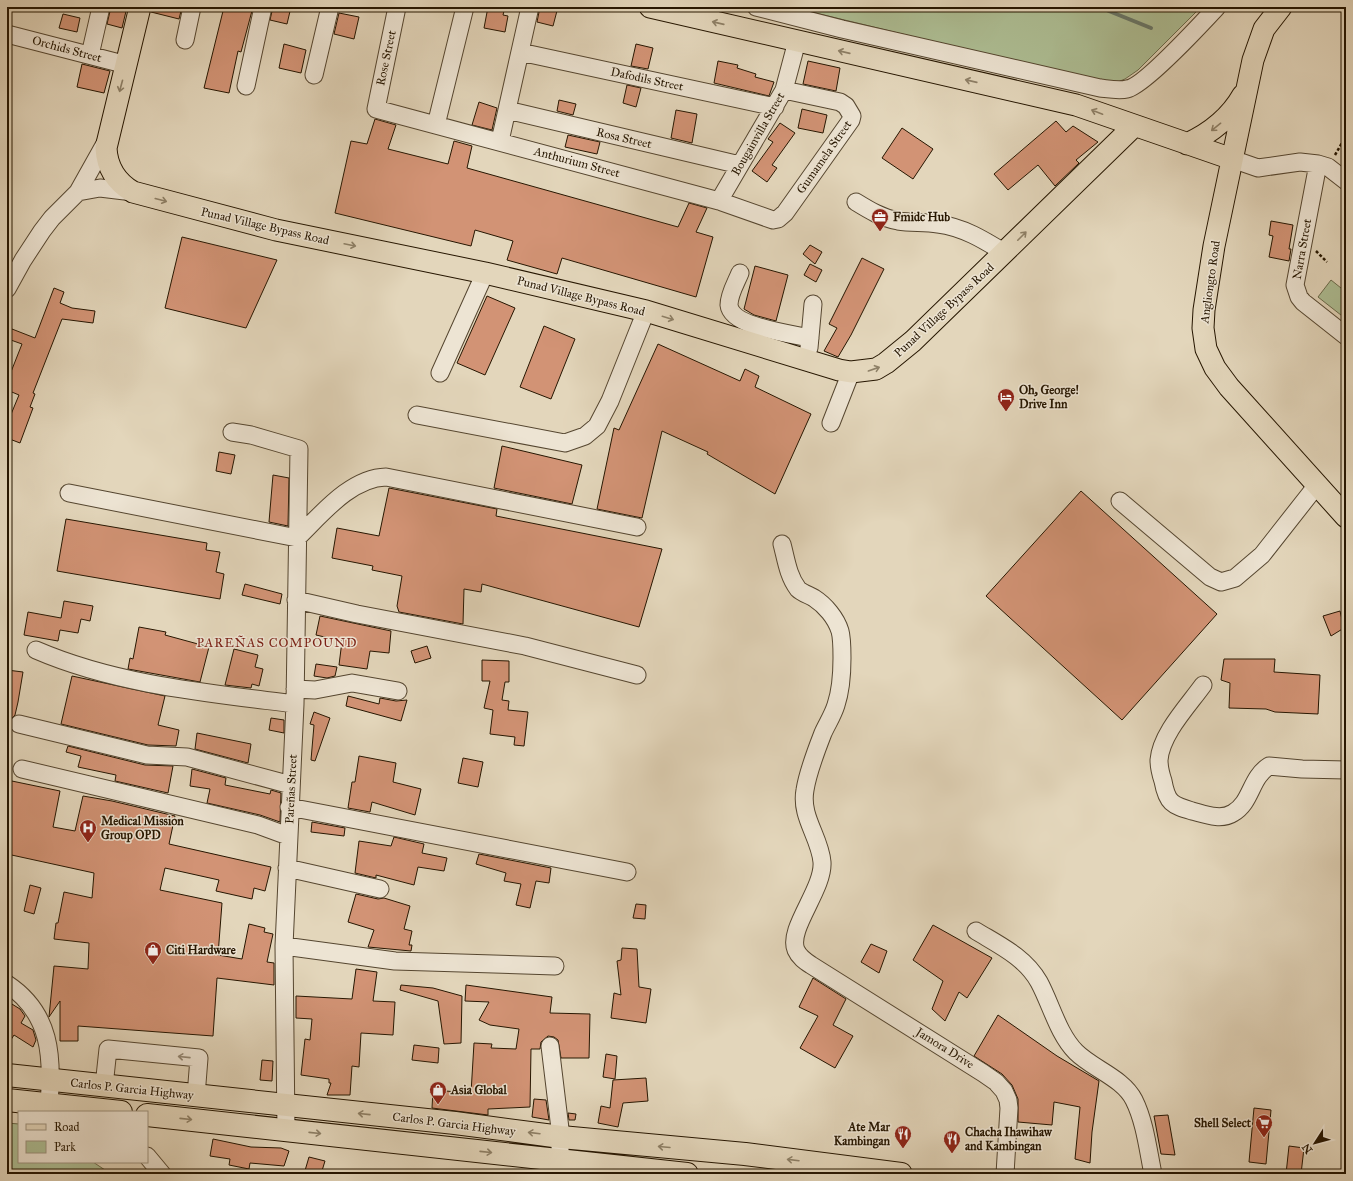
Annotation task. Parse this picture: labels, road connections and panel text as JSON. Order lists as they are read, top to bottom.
{
  "streets": {
    "highway": ["Carlos P. Garcia Highway"],
    "main road": ["Punad Village Bypass Road", "Angliongto Road"],
    "street": [
      "Orchids Street",
      "Rose Street",
      "Dafodils Street",
      "Bougainvilla Street",
      "Rosa Street",
      "Gumamela Street",
      "Anthurium Street",
      "Narra Street",
      "Pareñas Street",
      "Jamora Drive"
    ]
  },
  "crossings": [
    ["Orchids Street", "Punad Village Bypass Road"],
    ["Rose Street", "Anthurium Street"],
    ["Dafodils Street", "Bougainvilla Street"],
    ["Bougainvilla Street", "Rosa Street"],
    ["Bougainvilla Street", "Gumamela Street"],
    ["Bougainvilla Street", "Anthurium Street"],
    ["Gumamela Street", "Anthurium Street"],
    ["Pareñas Street", "Carlos P. Garcia Highway"]
  ],
  "districts": ["PAREÑAS COMPOUND"],
  "places": {
    "office": ["Fmidc Hub"],
    "hotel": ["Oh, George! Drive Inn"],
    "hospital": ["Medical Mission Group OPD"],
    "shop": ["Citi Hardware", "Asia Global"],
    "supermarket": ["Shell Select"],
    "restaurant": ["Ate Mar Kambingan", "Chacha Ihawihaw and Kambingan"]
  },
  "legend": ["Road", "Park"],
  "north": "bottom left"
}
